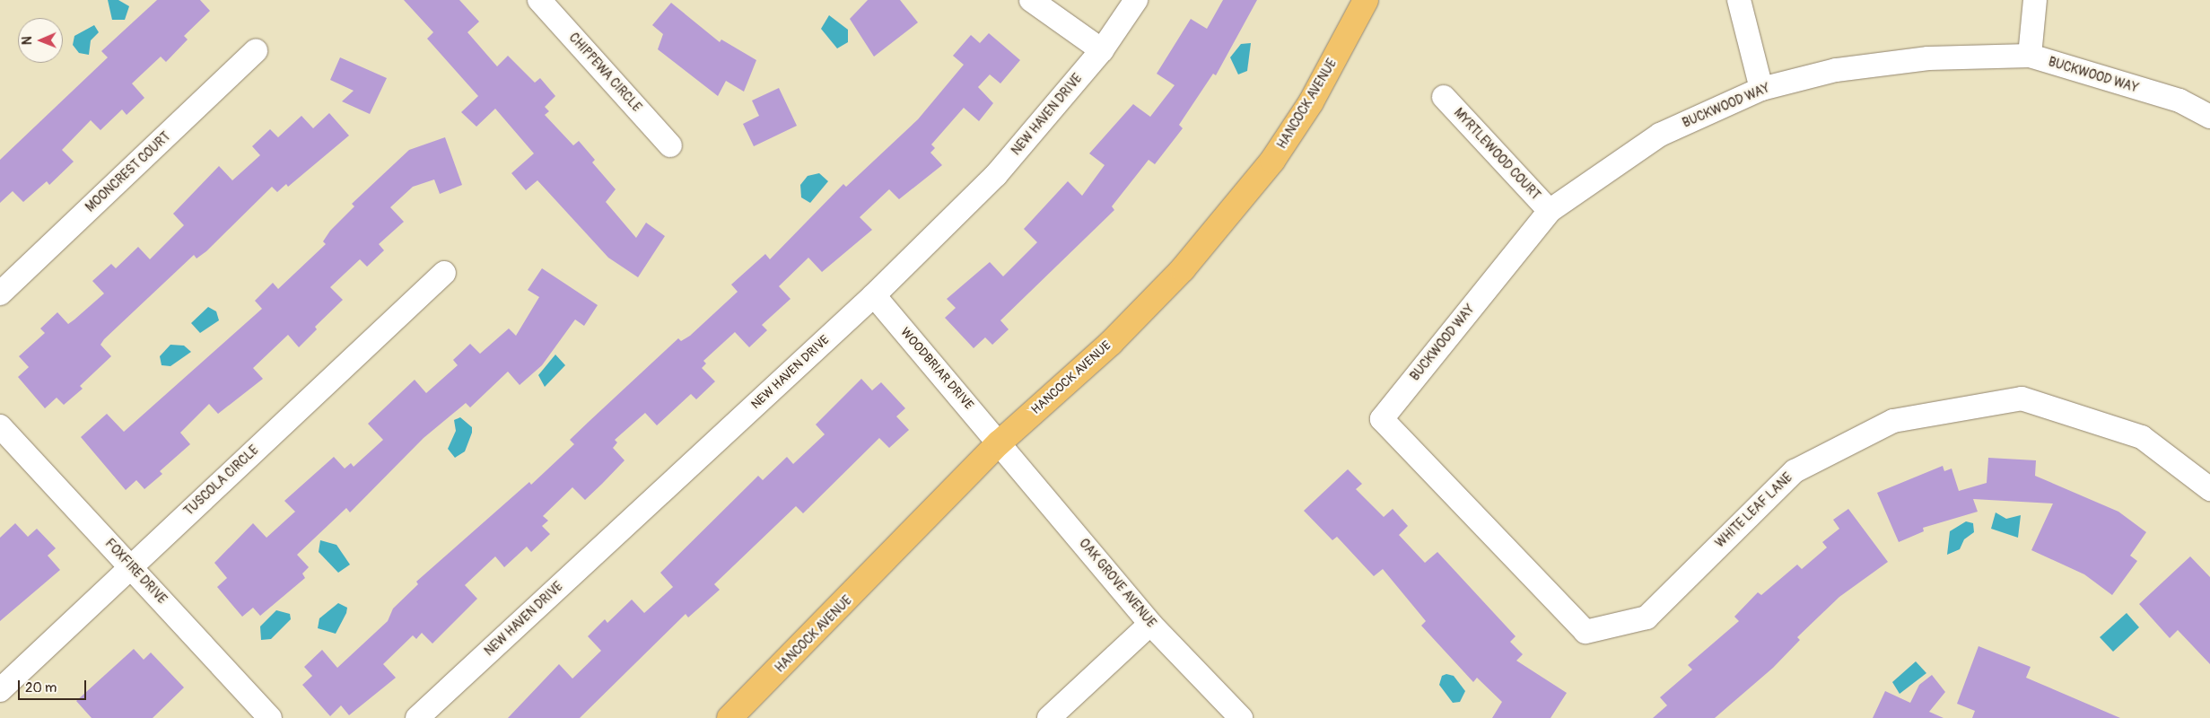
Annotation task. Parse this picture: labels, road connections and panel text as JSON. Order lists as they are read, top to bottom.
{
  "streets": {
    "main road": ["HANCOCK AVENUE"],
    "street": [
      "CHIPPEWA CIRCLE",
      "BUCKWOOD WAY",
      "NEW HAVEN DRIVE",
      "MYRTLEWOOD COURT",
      "MOONCREST COURT",
      "WOODBRIAR DRIVE",
      "TUSCOLA CIRCLE",
      "WHITE LEAF LANE",
      "FOXFIRE DRIVE",
      "OAK GROVE AVENUE"
    ]
  },
  "crossings": [
    ["BUCKWOOD WAY", "MYRTLEWOOD COURT"],
    ["BUCKWOOD WAY", "WHITE LEAF LANE"],
    ["HANCOCK AVENUE", "WOODBRIAR DRIVE"],
    ["HANCOCK AVENUE", "OAK GROVE AVENUE"],
    ["NEW HAVEN DRIVE", "WOODBRIAR DRIVE"],
    ["WOODBRIAR DRIVE", "OAK GROVE AVENUE"],
    ["TUSCOLA CIRCLE", "FOXFIRE DRIVE"]
  ],
  "scale_bar": "20 m",
  "north": "left"
}
